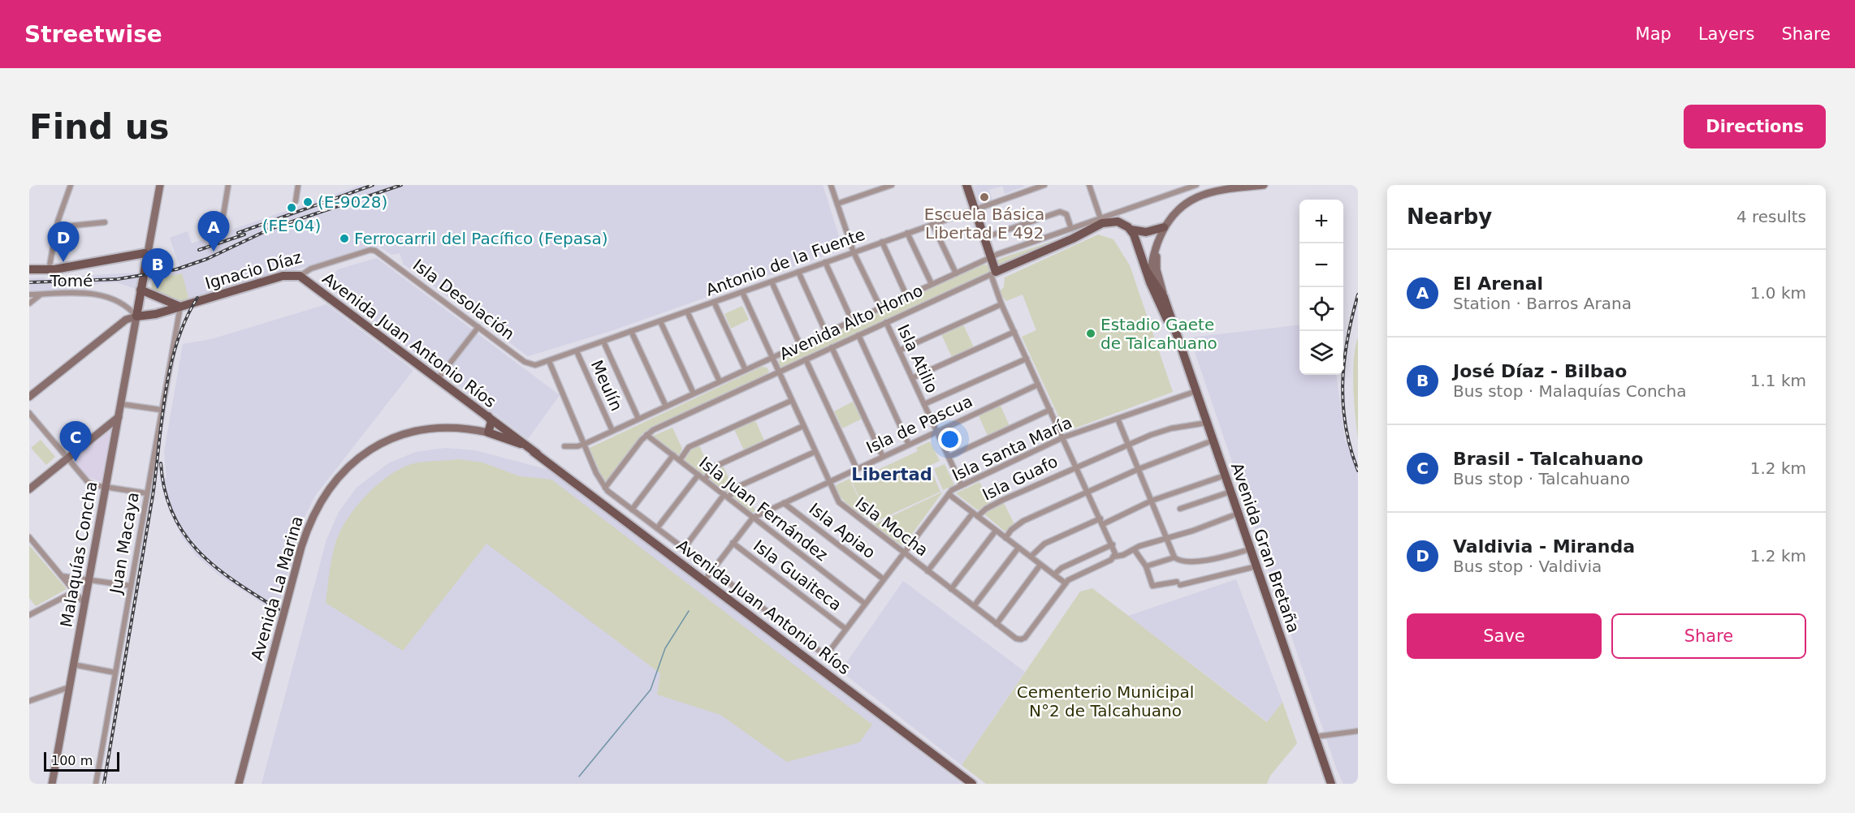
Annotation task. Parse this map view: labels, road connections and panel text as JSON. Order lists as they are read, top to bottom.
{
  "streets": {
    "main road": [
      "Ignacio Díaz",
      "Avenida Alto Horno",
      "Avenida Juan Antonio Ríos",
      "Avenida Gran Bretaña",
      "Malaquías Concha",
      "Avenida La Marina"
    ],
    "street": [
      "Antonio de la Fuente",
      "Tomé",
      "Isla Desolación",
      "Isla Atilio",
      "Meulín",
      "Isla de Pascua",
      "Isla Santa María",
      "Isla Guafo",
      "Isla Juan Fernández",
      "Isla Mocha",
      "Isla Apiao",
      "Juan Macaya",
      "Isla Guaiteca"
    ]
  },
  "crossings": [
    ["Antonio de la Fuente", "Isla Desolación"],
    ["Antonio de la Fuente", "Meulín"],
    ["Antonio de la Fuente", "Isla Mocha"],
    ["Ignacio Díaz", "Tomé"],
    ["Ignacio Díaz", "Isla Desolación"],
    ["Ignacio Díaz", "Avenida Juan Antonio Ríos"],
    ["Ignacio Díaz", "Juan Macaya"],
    ["Ignacio Díaz", "Malaquías Concha"],
    ["Tomé", "Malaquías Concha"],
    ["Avenida Alto Horno", "Isla Atilio"],
    ["Avenida Alto Horno", "Meulín"],
    ["Avenida Alto Horno", "Isla Juan Fernández"],
    ["Avenida Alto Horno", "Isla Mocha"],
    ["Avenida Alto Horno", "Avenida Gran Bretaña"],
    ["Avenida Juan Antonio Ríos", "Isla de Pascua"],
    ["Avenida Juan Antonio Ríos", "Avenida La Marina"],
    ["Isla Atilio", "Isla de Pascua"],
    ["Isla Atilio", "Isla Santa María"],
    ["Isla de Pascua", "Isla Juan Fernández"],
    ["Isla de Pascua", "Isla Mocha"],
    ["Isla de Pascua", "Isla Apiao"],
    ["Isla de Pascua", "Isla Guaiteca"],
    ["Isla Santa María", "Isla Juan Fernández"],
    ["Isla Santa María", "Isla Mocha"],
    ["Isla Santa María", "Isla Apiao"],
    ["Isla Santa María", "Avenida Gran Bretaña"],
    ["Isla Santa María", "Isla Guaiteca"],
    ["Isla Guafo", "Isla Mocha"],
    ["Isla Guafo", "Avenida Gran Bretaña"]
  ],
  "districts": ["Libertad"],
  "parks": ["Cementerio Municipal N°2 de Talcahuano"],
  "places": [
    "Escuela Básica Libertad E 492",
    "(E-9028)",
    "(FE-04)",
    "Ferrocarril del Pacífico (Fepasa)",
    "Estadio Gaete de Talcahuano"
  ],
  "scale_bar": "100 m",
  "page": {
    "header": "Streetwise",
    "nav": ["Map", "Layers", "Share"],
    "buttons": [
      "Directions",
      ["Save", "Share"]
    ],
    "title": "Find us",
    "heading": ["Nearby", "4 results"],
    "map_buttons": ["+", "−"],
    "pins": [
      "A",
      "D",
      "B",
      "C"
    ],
    "list": [
      {
        "mark": "A",
        "name": "El Arenal",
        "note": "Station · Barros Arana",
        "value": "1.0 km"
      },
      {
        "mark": "B",
        "name": "José Díaz - Bilbao",
        "note": "Bus stop · Malaquías Concha",
        "value": "1.1 km"
      },
      {
        "mark": "C",
        "name": "Brasil - Talcahuano",
        "note": "Bus stop · Talcahuano",
        "value": "1.2 km"
      },
      {
        "mark": "D",
        "name": "Valdivia - Miranda",
        "note": "Bus stop · Valdivia",
        "value": "1.2 km"
      }
    ],
    "scale": "100 m"
  }
}
